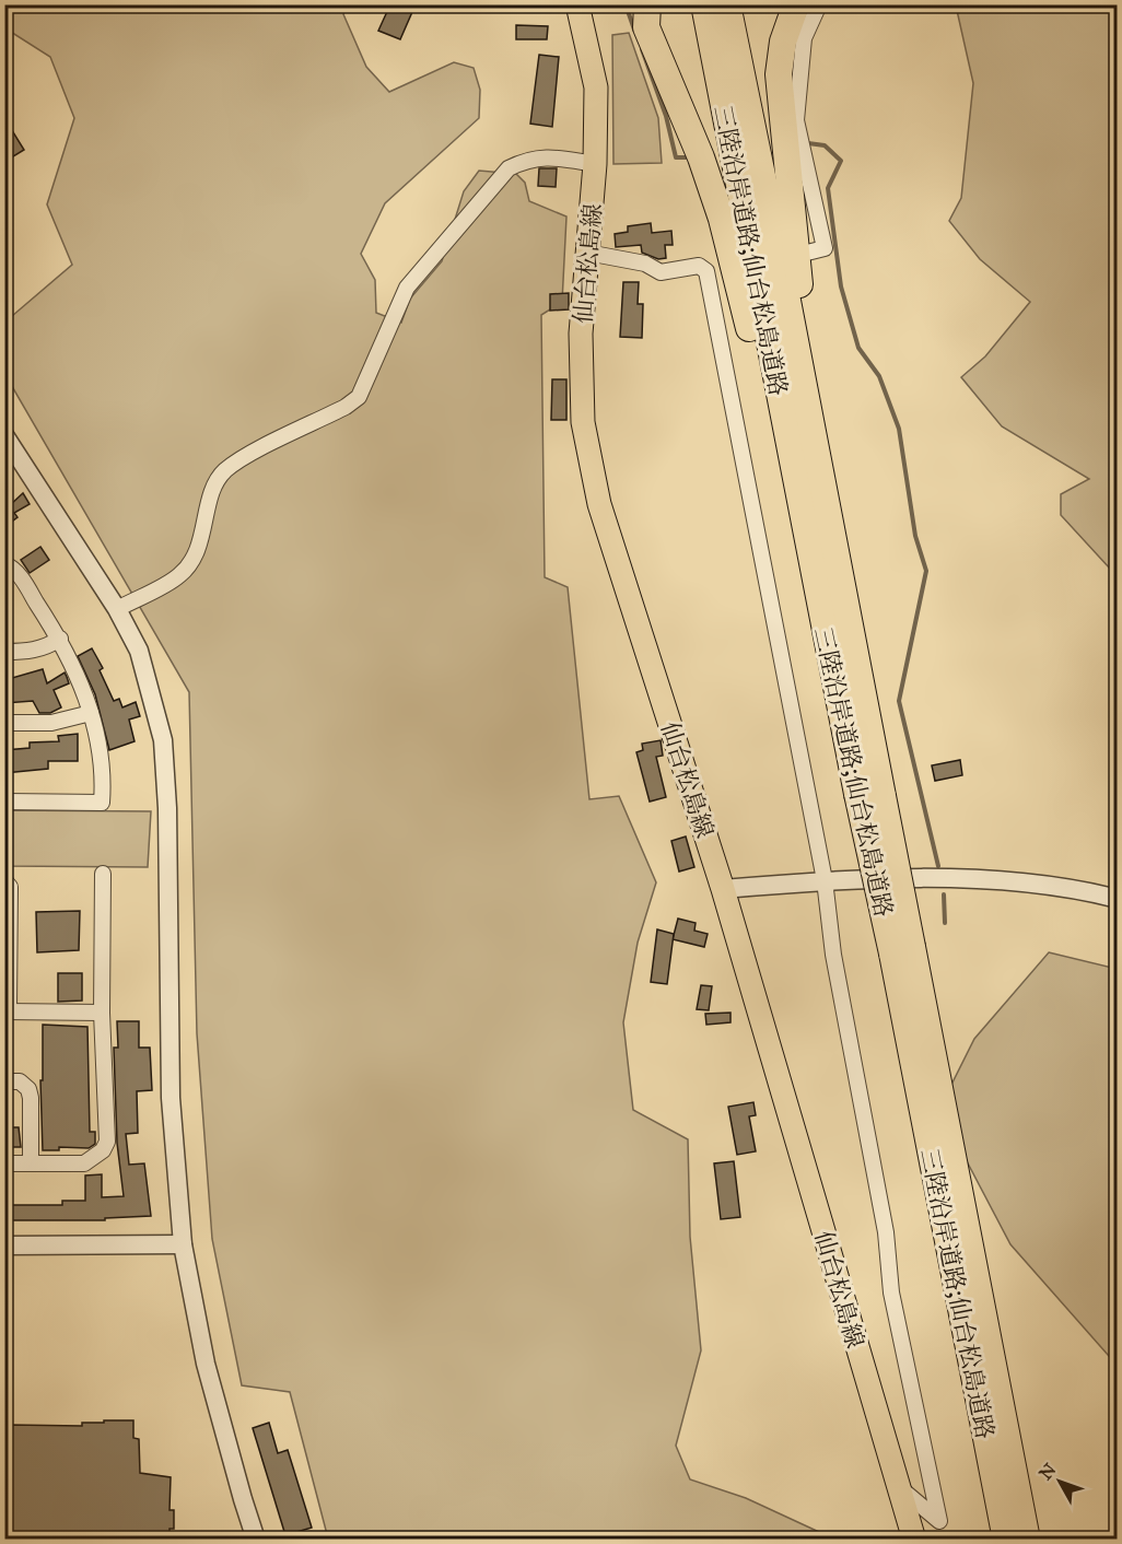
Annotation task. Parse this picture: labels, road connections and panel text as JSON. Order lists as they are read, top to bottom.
{
  "streets": {
    "highway": ["三陸沿岸道路;仙台松島道路"],
    "main road": ["仙台松島線"]
  },
  "north": "top left"
}
